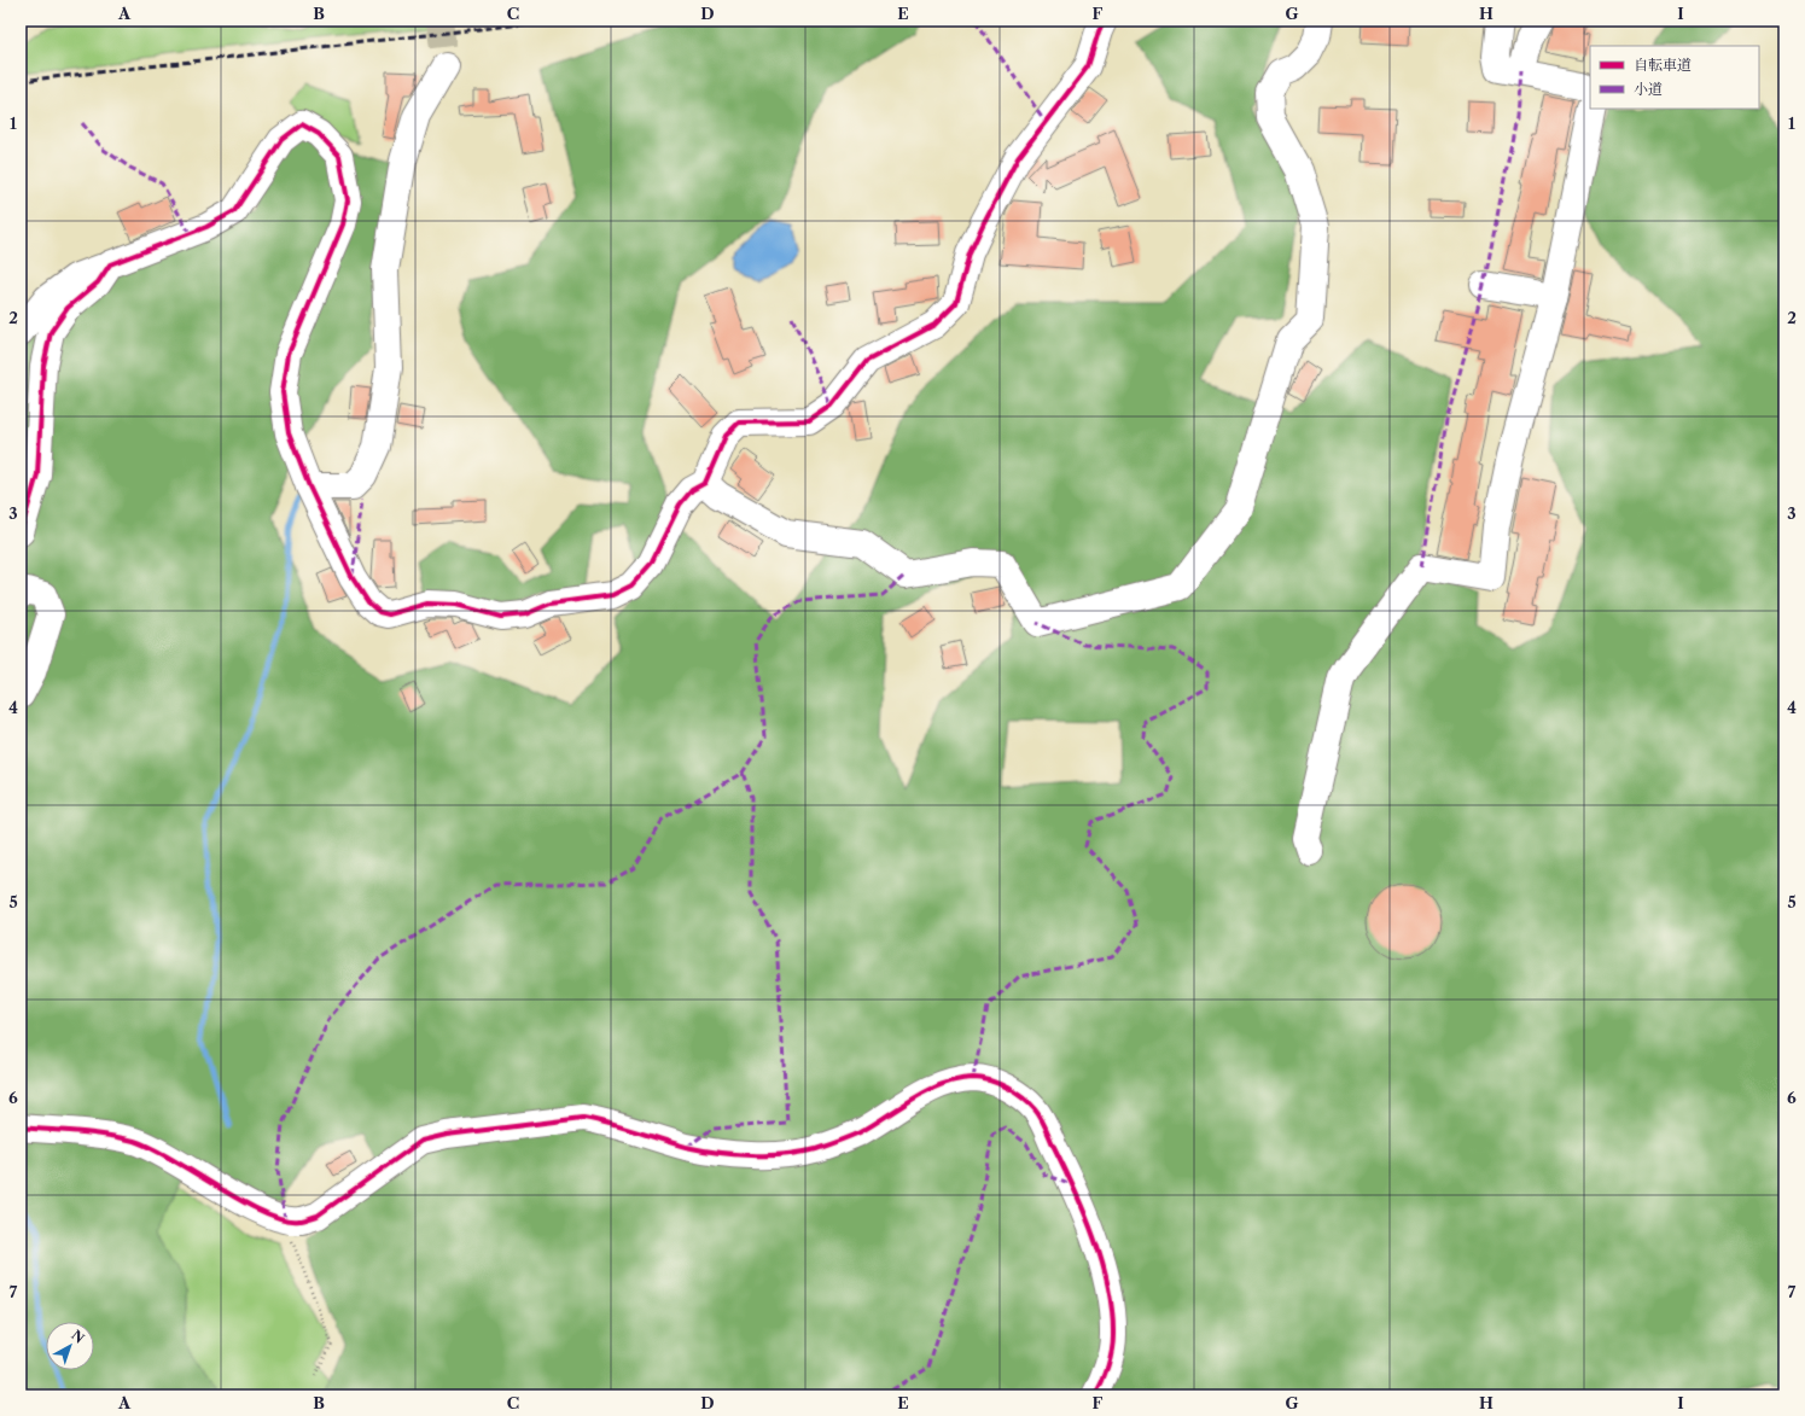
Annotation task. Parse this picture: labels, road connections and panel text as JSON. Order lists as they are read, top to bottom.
{
  "legend": ["自転車道", "小道"],
  "north": "top right",
  "grid": {
    "columns": [
      "A",
      "B",
      "C",
      "D",
      "E",
      "F",
      "G",
      "H",
      "I"
    ],
    "rows": [
      "1",
      "2",
      "3",
      "4",
      "5",
      "6",
      "7"
    ]
  }
}
